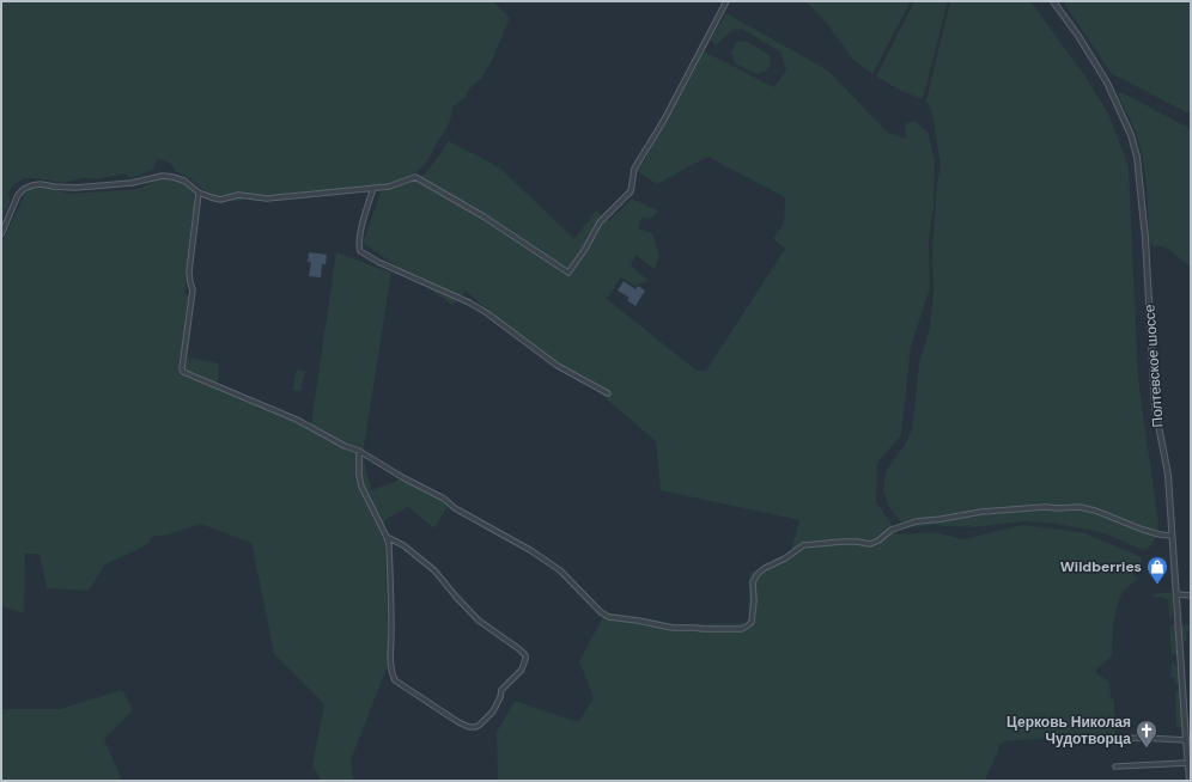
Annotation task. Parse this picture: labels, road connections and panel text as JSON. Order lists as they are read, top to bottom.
{
  "streets": {
    "street": ["Полтевское шоссе"]
  },
  "places": {
    "shop": ["Wildberries"],
    "church": ["Церковь Николая Чудотворца"]
  }
}
